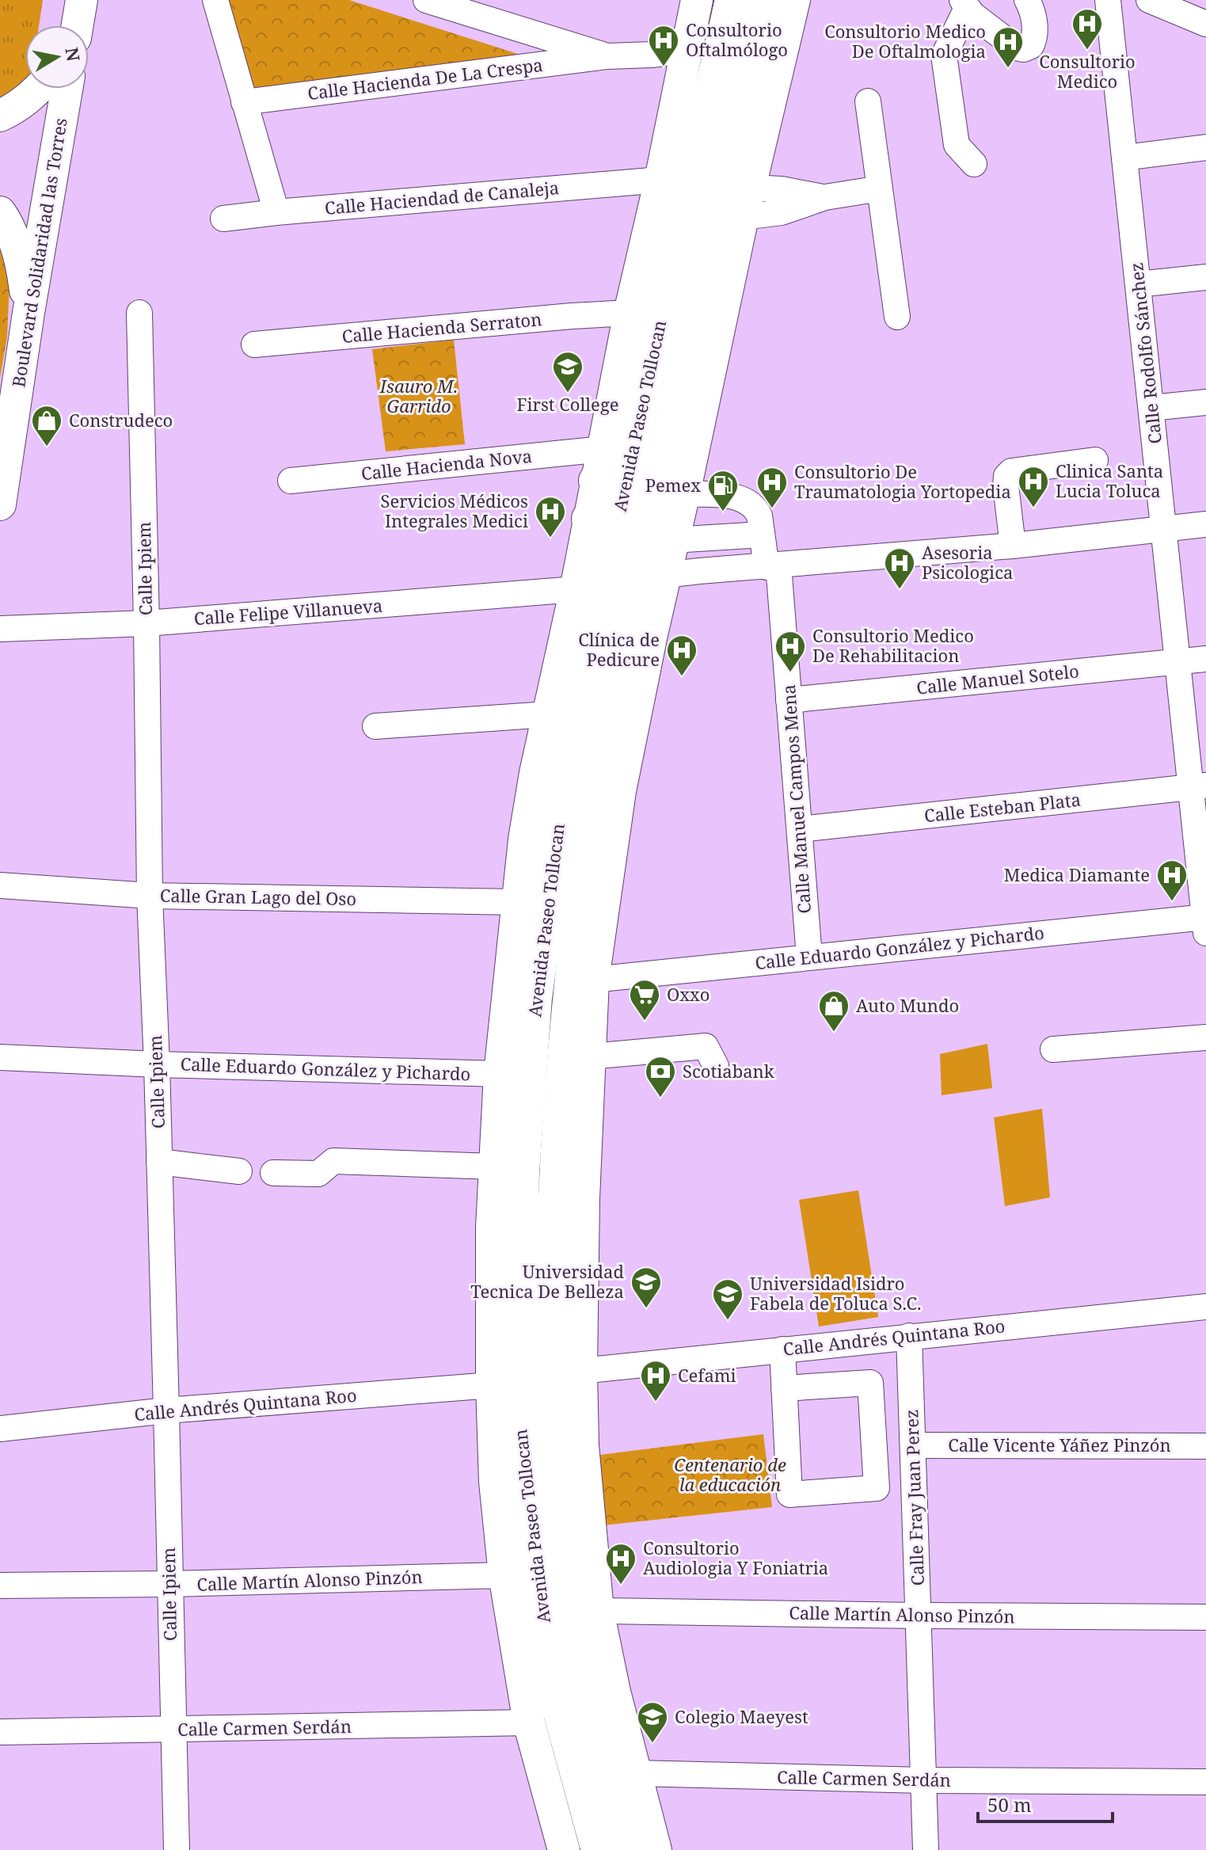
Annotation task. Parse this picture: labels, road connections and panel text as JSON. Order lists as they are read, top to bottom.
{
  "streets": {
    "highway": ["Avenida Paseo Tollocan"],
    "main road": ["Boulevard Solidaridad las Torres"],
    "street": [
      "Calle Hacienda De La Crespa",
      "Calle Haciendad de Canaleja",
      "Calle Hacienda Serraton",
      "Calle Rodolfo Sánchez",
      "Calle Hacienda Nova",
      "Calle Ipiem",
      "Calle Felipe Villanueva",
      "Calle Manuel Sotelo",
      "Calle Manuel Campos Mena",
      "Calle Esteban Plata",
      "Calle Gran Lago del Oso",
      "Calle Eduardo González y Pichardo",
      "Calle Andrés Quintana Roo",
      "Calle Vicente Yáñez Pinzón",
      "Calle Fray Juan Perez",
      "Calle Martín Alonso Pinzón",
      "Calle Carmen Serdán"
    ]
  },
  "crossings": [
    ["Calle Hacienda De La Crespa", "Avenida Paseo Tollocan"],
    ["Calle Haciendad de Canaleja", "Avenida Paseo Tollocan"],
    ["Calle Hacienda Serraton", "Avenida Paseo Tollocan"],
    ["Calle Rodolfo Sánchez", "Calle Manuel Sotelo"],
    ["Calle Rodolfo Sánchez", "Calle Esteban Plata"],
    ["Calle Rodolfo Sánchez", "Calle Eduardo González y Pichardo"],
    ["Avenida Paseo Tollocan", "Calle Hacienda Nova"],
    ["Avenida Paseo Tollocan", "Calle Felipe Villanueva"],
    ["Avenida Paseo Tollocan", "Calle Gran Lago del Oso"],
    ["Avenida Paseo Tollocan", "Calle Eduardo González y Pichardo"],
    ["Avenida Paseo Tollocan", "Calle Andrés Quintana Roo"],
    ["Avenida Paseo Tollocan", "Calle Martín Alonso Pinzón"],
    ["Avenida Paseo Tollocan", "Calle Carmen Serdán"],
    ["Calle Ipiem", "Calle Felipe Villanueva"],
    ["Calle Ipiem", "Calle Gran Lago del Oso"],
    ["Calle Ipiem", "Calle Eduardo González y Pichardo"],
    ["Calle Ipiem", "Calle Andrés Quintana Roo"],
    ["Calle Ipiem", "Calle Martín Alonso Pinzón"],
    ["Calle Ipiem", "Calle Carmen Serdán"],
    ["Calle Manuel Sotelo", "Calle Manuel Campos Mena"],
    ["Calle Manuel Campos Mena", "Calle Esteban Plata"],
    ["Calle Manuel Campos Mena", "Calle Eduardo González y Pichardo"],
    ["Calle Andrés Quintana Roo", "Calle Fray Juan Perez"],
    ["Calle Vicente Yáñez Pinzón", "Calle Fray Juan Perez"],
    ["Calle Fray Juan Perez", "Calle Martín Alonso Pinzón"],
    ["Calle Fray Juan Perez", "Calle Carmen Serdán"]
  ],
  "parks": ["Isauro M. Garrido", "Centenario de la educación"],
  "places": {
    "hospital": [
      "Consultorio Medico",
      "Consultorio Oftalmólogo",
      "Consultorio Medico De Oftalmologia",
      "Clinica Santa Lucia Toluca",
      "Consultorio De Traumatologia Yortopedia",
      "Servicios Médicos Integrales Medici",
      "Asesoria Psicologica",
      "Consultorio Medico De Rehabilitacion",
      "Clínica de Pedicure",
      "Medica Diamante",
      "Cefami",
      "Consultorio Audiologia Y Foniatria"
    ],
    "school or university": [
      "First College",
      "Universidad Tecnica De Belleza",
      "Universidad Isidro Fabela de Toluca S.C.",
      "Colegio Maeyest"
    ],
    "shop": ["Construdeco", "Auto Mundo"],
    "fuel station": ["Pemex"],
    "supermarket": ["Oxxo"],
    "bank": ["Scotiabank"]
  },
  "scale_bar": "50 m",
  "north": "right"
}
